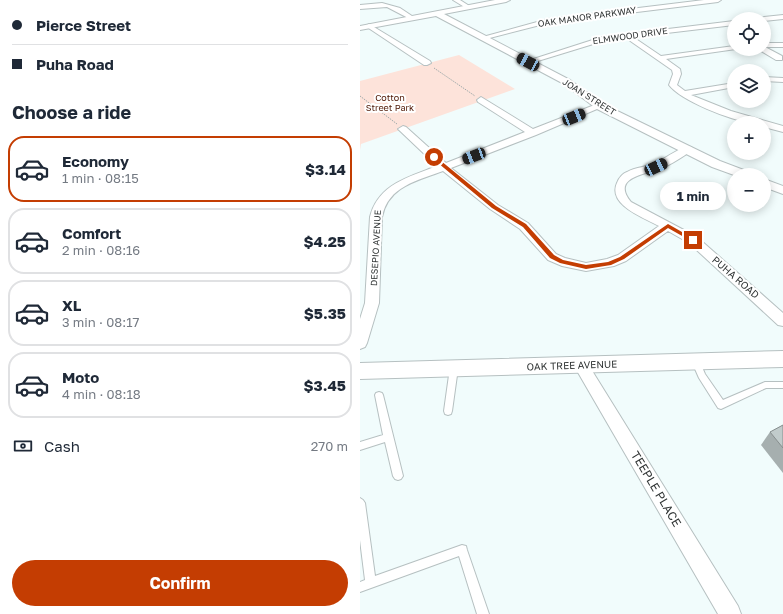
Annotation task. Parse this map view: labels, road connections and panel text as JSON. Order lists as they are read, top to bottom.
{
  "streets": {
    "street": [
      "OAK MANOR PARKWAY",
      "ELMWOOD DRIVE",
      "JOAN STREET",
      "DESEPIO AVENUE",
      "PUHA ROAD",
      "OAK TREE AVENUE",
      "TEEPLE PLACE"
    ]
  },
  "crossings": [
    ["OAK MANOR PARKWAY", "JOAN STREET"],
    ["ELMWOOD DRIVE", "JOAN STREET"],
    ["JOAN STREET", "DESEPIO AVENUE"],
    ["JOAN STREET", "PUHA ROAD"],
    ["OAK TREE AVENUE", "TEEPLE PLACE"]
  ],
  "parks": ["Cotton Street Park"],
  "page": {
    "banner": ["Pierce Street", "Puha Road"],
    "map_buttons": ["+", "−"],
    "heading": "Choose a ride",
    "list": [
      {
        "name": "Economy",
        "note": "1 min · 08:15",
        "value": "$3.14"
      },
      {
        "name": "Comfort",
        "note": "2 min · 08:16",
        "value": "$4.25"
      },
      {
        "name": "XL",
        "note": "3 min · 08:17",
        "value": "$5.35"
      },
      {
        "name": "Moto",
        "note": "4 min · 08:18",
        "value": "$3.45"
      }
    ],
    "bubble": "1 min",
    "pay": ["Cash", "270 m"],
    "buttons": "Confirm"
  }
}
